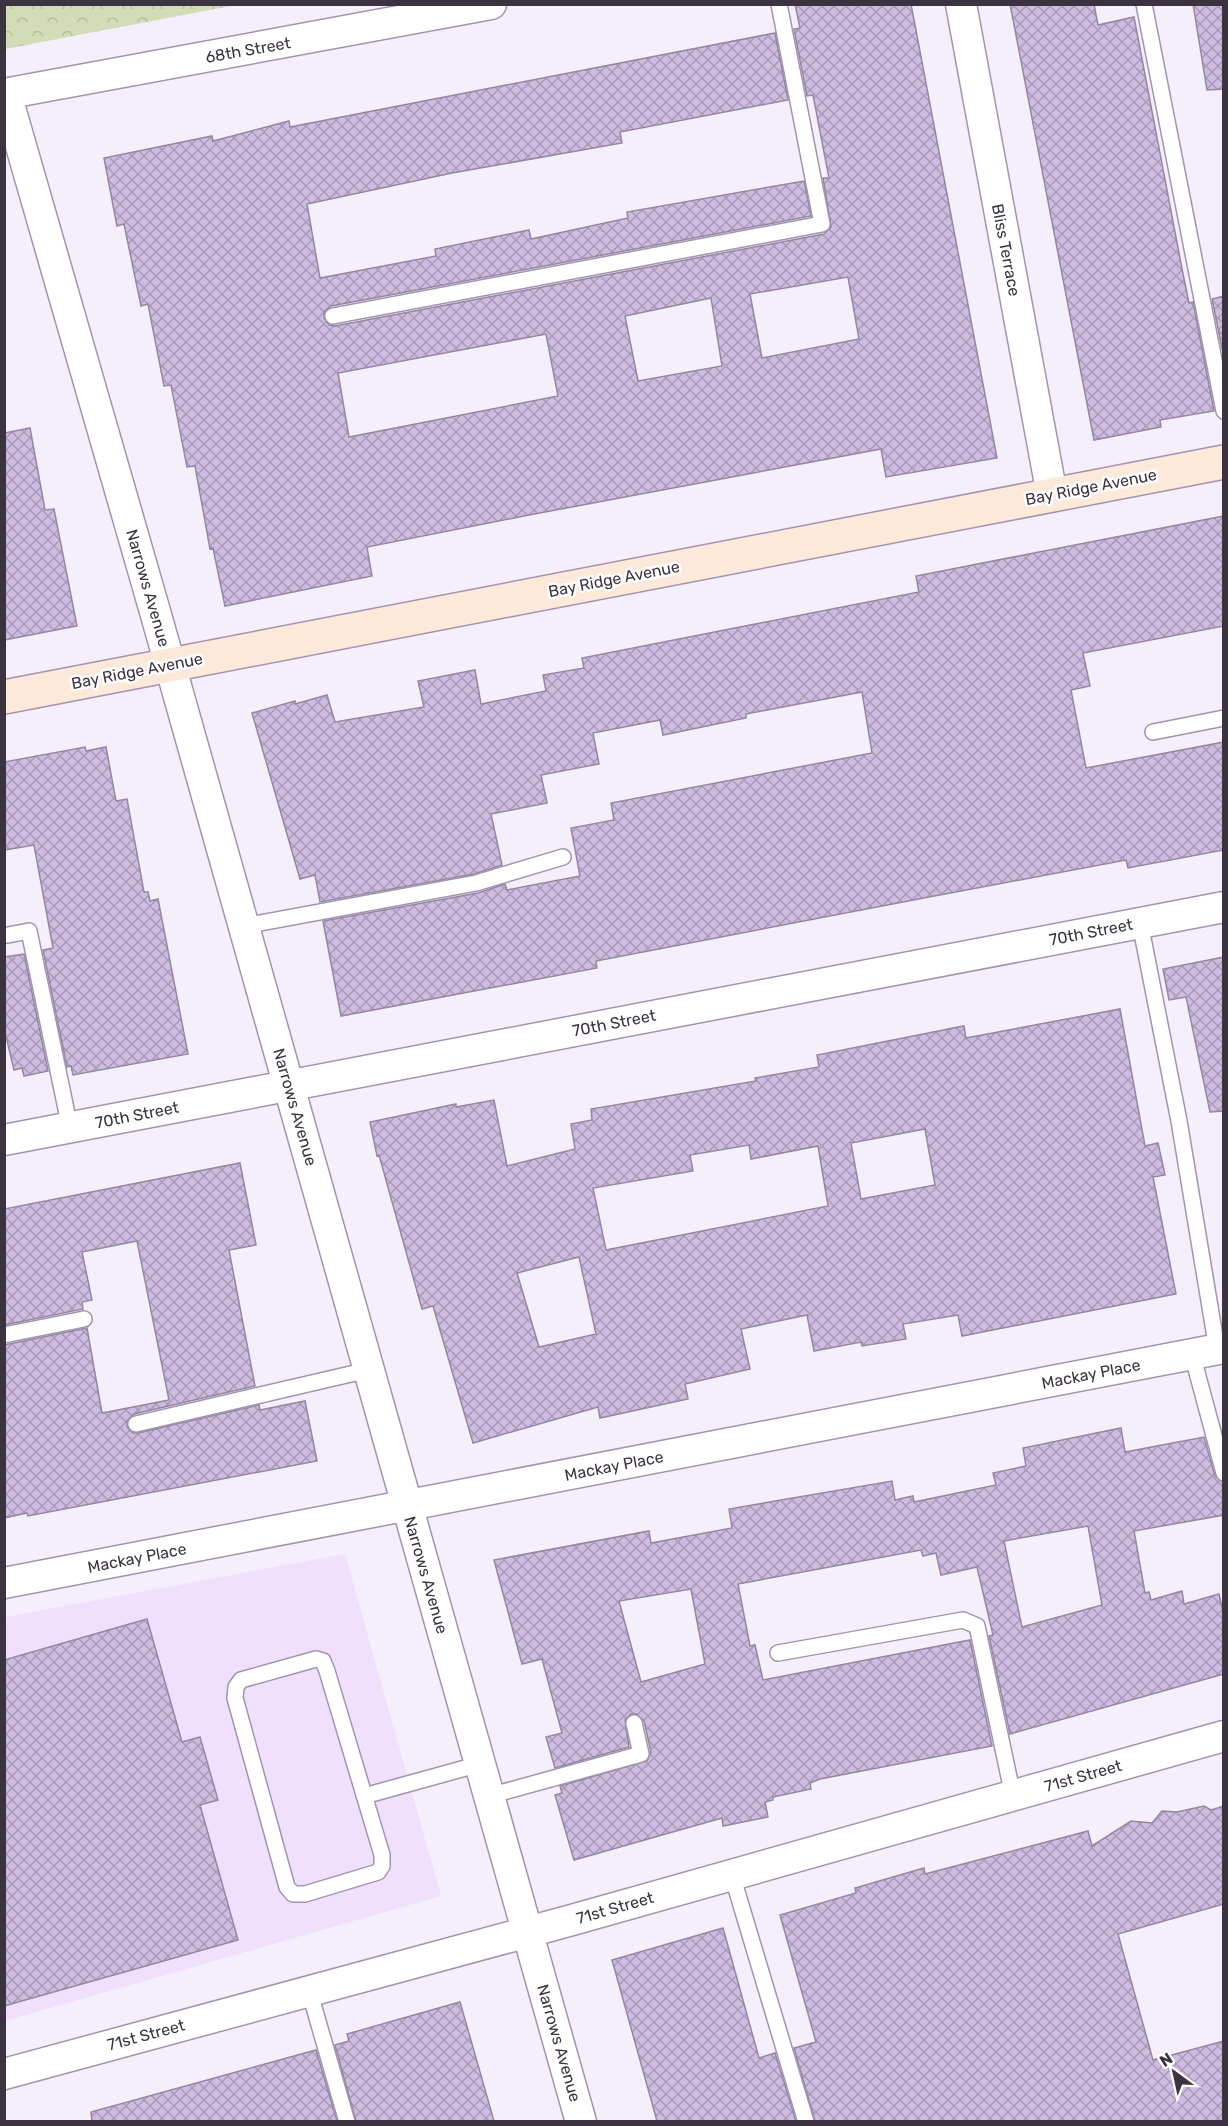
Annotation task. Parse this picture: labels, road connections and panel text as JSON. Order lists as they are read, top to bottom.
{
  "streets": {
    "street": [
      "68th Street",
      "Bliss Terrace",
      "Bay Ridge Avenue",
      "Narrows Avenue",
      "70th Street",
      "Mackay Place",
      "71st Street"
    ]
  },
  "crossings": [
    ["68th Street", "Narrows Avenue"],
    ["Bliss Terrace", "Bay Ridge Avenue"],
    ["Bay Ridge Avenue", "Narrows Avenue"],
    ["Narrows Avenue", "70th Street"],
    ["Narrows Avenue", "Mackay Place"],
    ["Narrows Avenue", "71st Street"]
  ],
  "north": "top left"
}
